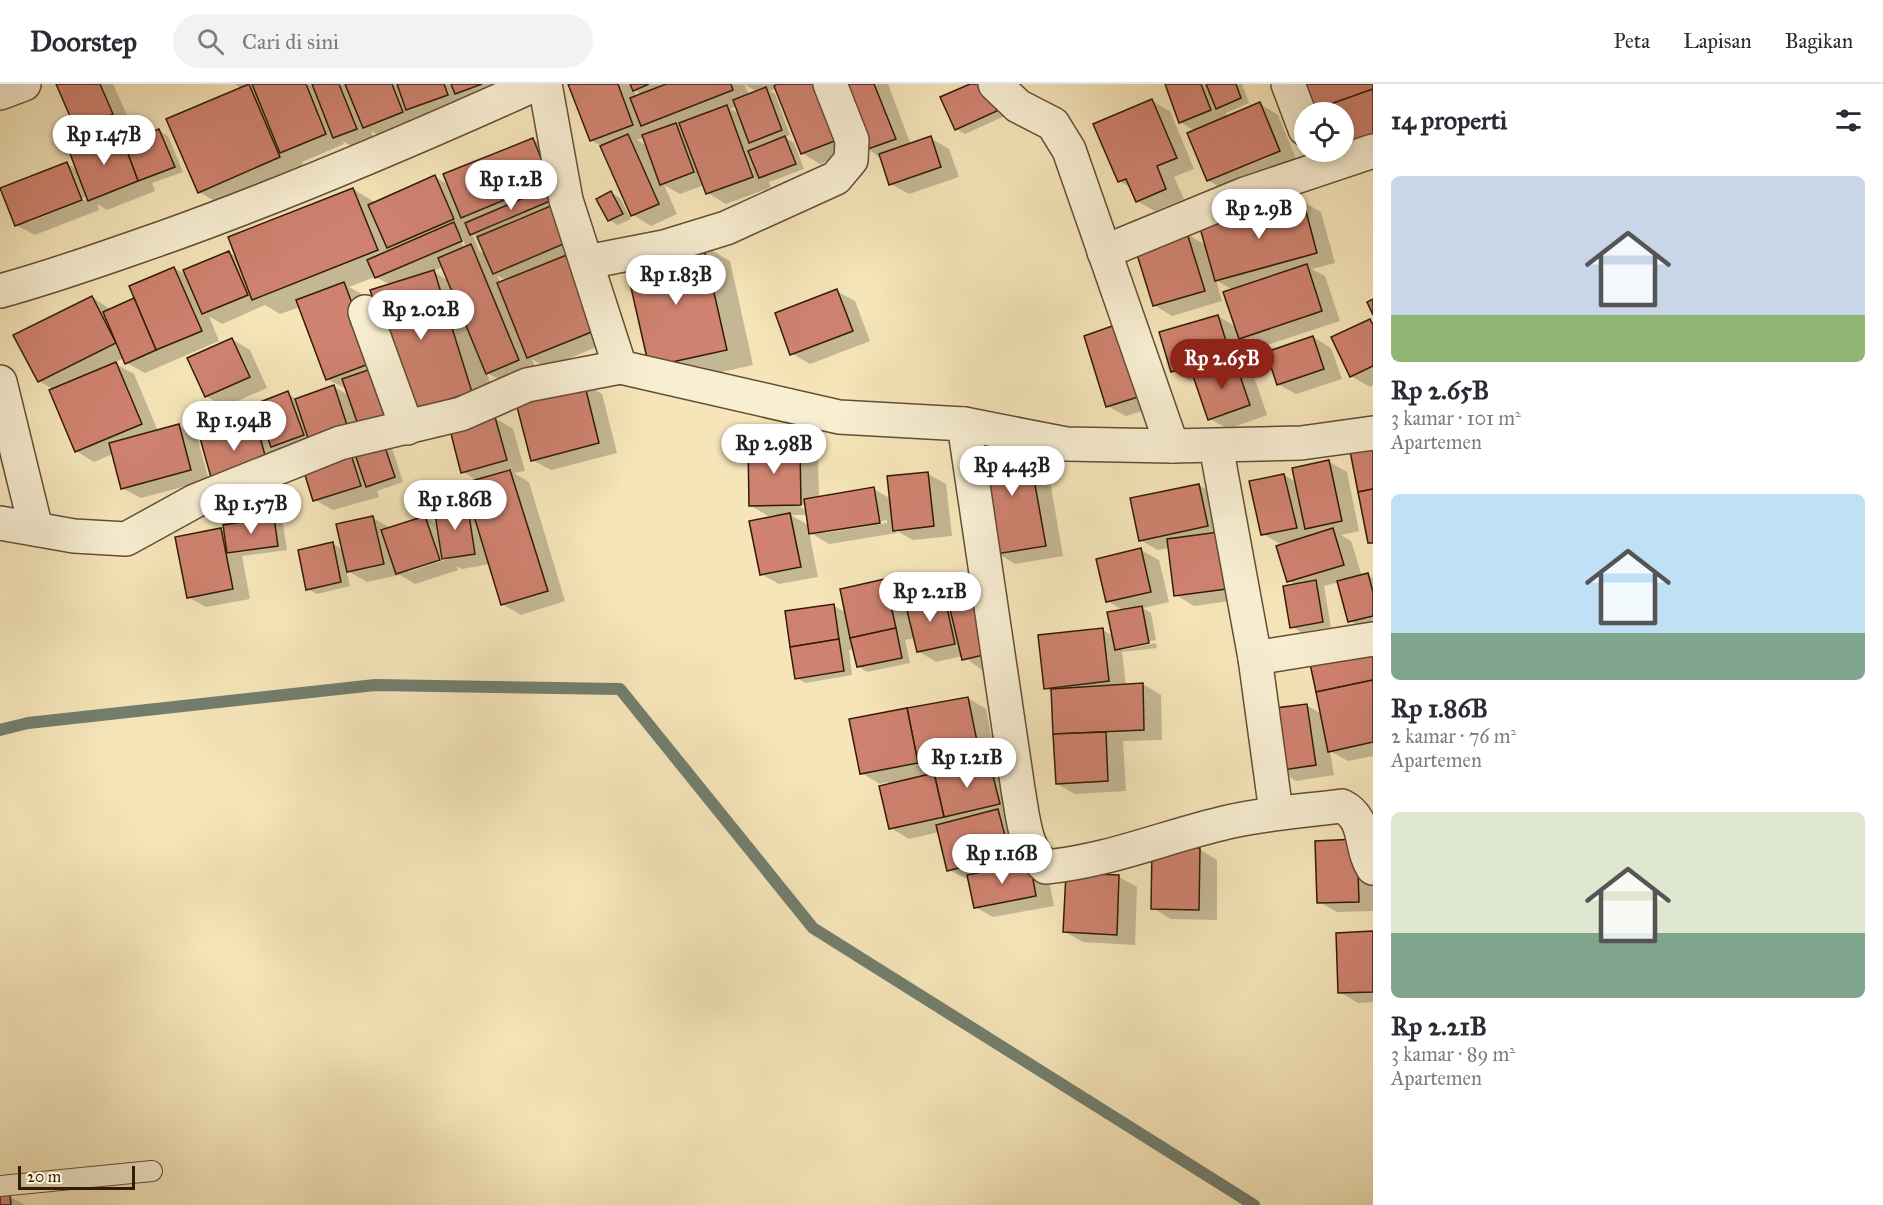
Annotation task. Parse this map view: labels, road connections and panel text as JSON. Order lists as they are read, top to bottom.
{
  "scale_bar": "20 m",
  "page": {
    "header": "Doorstep",
    "search": "Cari di sini",
    "nav": ["Peta", "Lapisan", "Bagikan"],
    "heading": "14 properti",
    "price": [
      "Rp 1.47B",
      "Rp 1.2B",
      "Rp 2.9B",
      "Rp 1.83B",
      "Rp 2.02B",
      "Rp 2.65B",
      "Rp 1.94B",
      "Rp 2.98B",
      "Rp 4.43B",
      "Rp 1.86B",
      "Rp 1.57B",
      "Rp 2.21B",
      "Rp 1.21B",
      "Rp 1.16B"
    ],
    "list": [
      {
        "name": "Rp 2.65B",
        "note": "3 kamar · 101 m² · Apartemen"
      },
      {
        "name": "Rp 1.86B",
        "note": "2 kamar · 76 m² · Apartemen"
      },
      {
        "name": "Rp 2.21B",
        "note": "3 kamar · 89 m² · Apartemen"
      }
    ],
    "scale": "20 m"
  }
}
